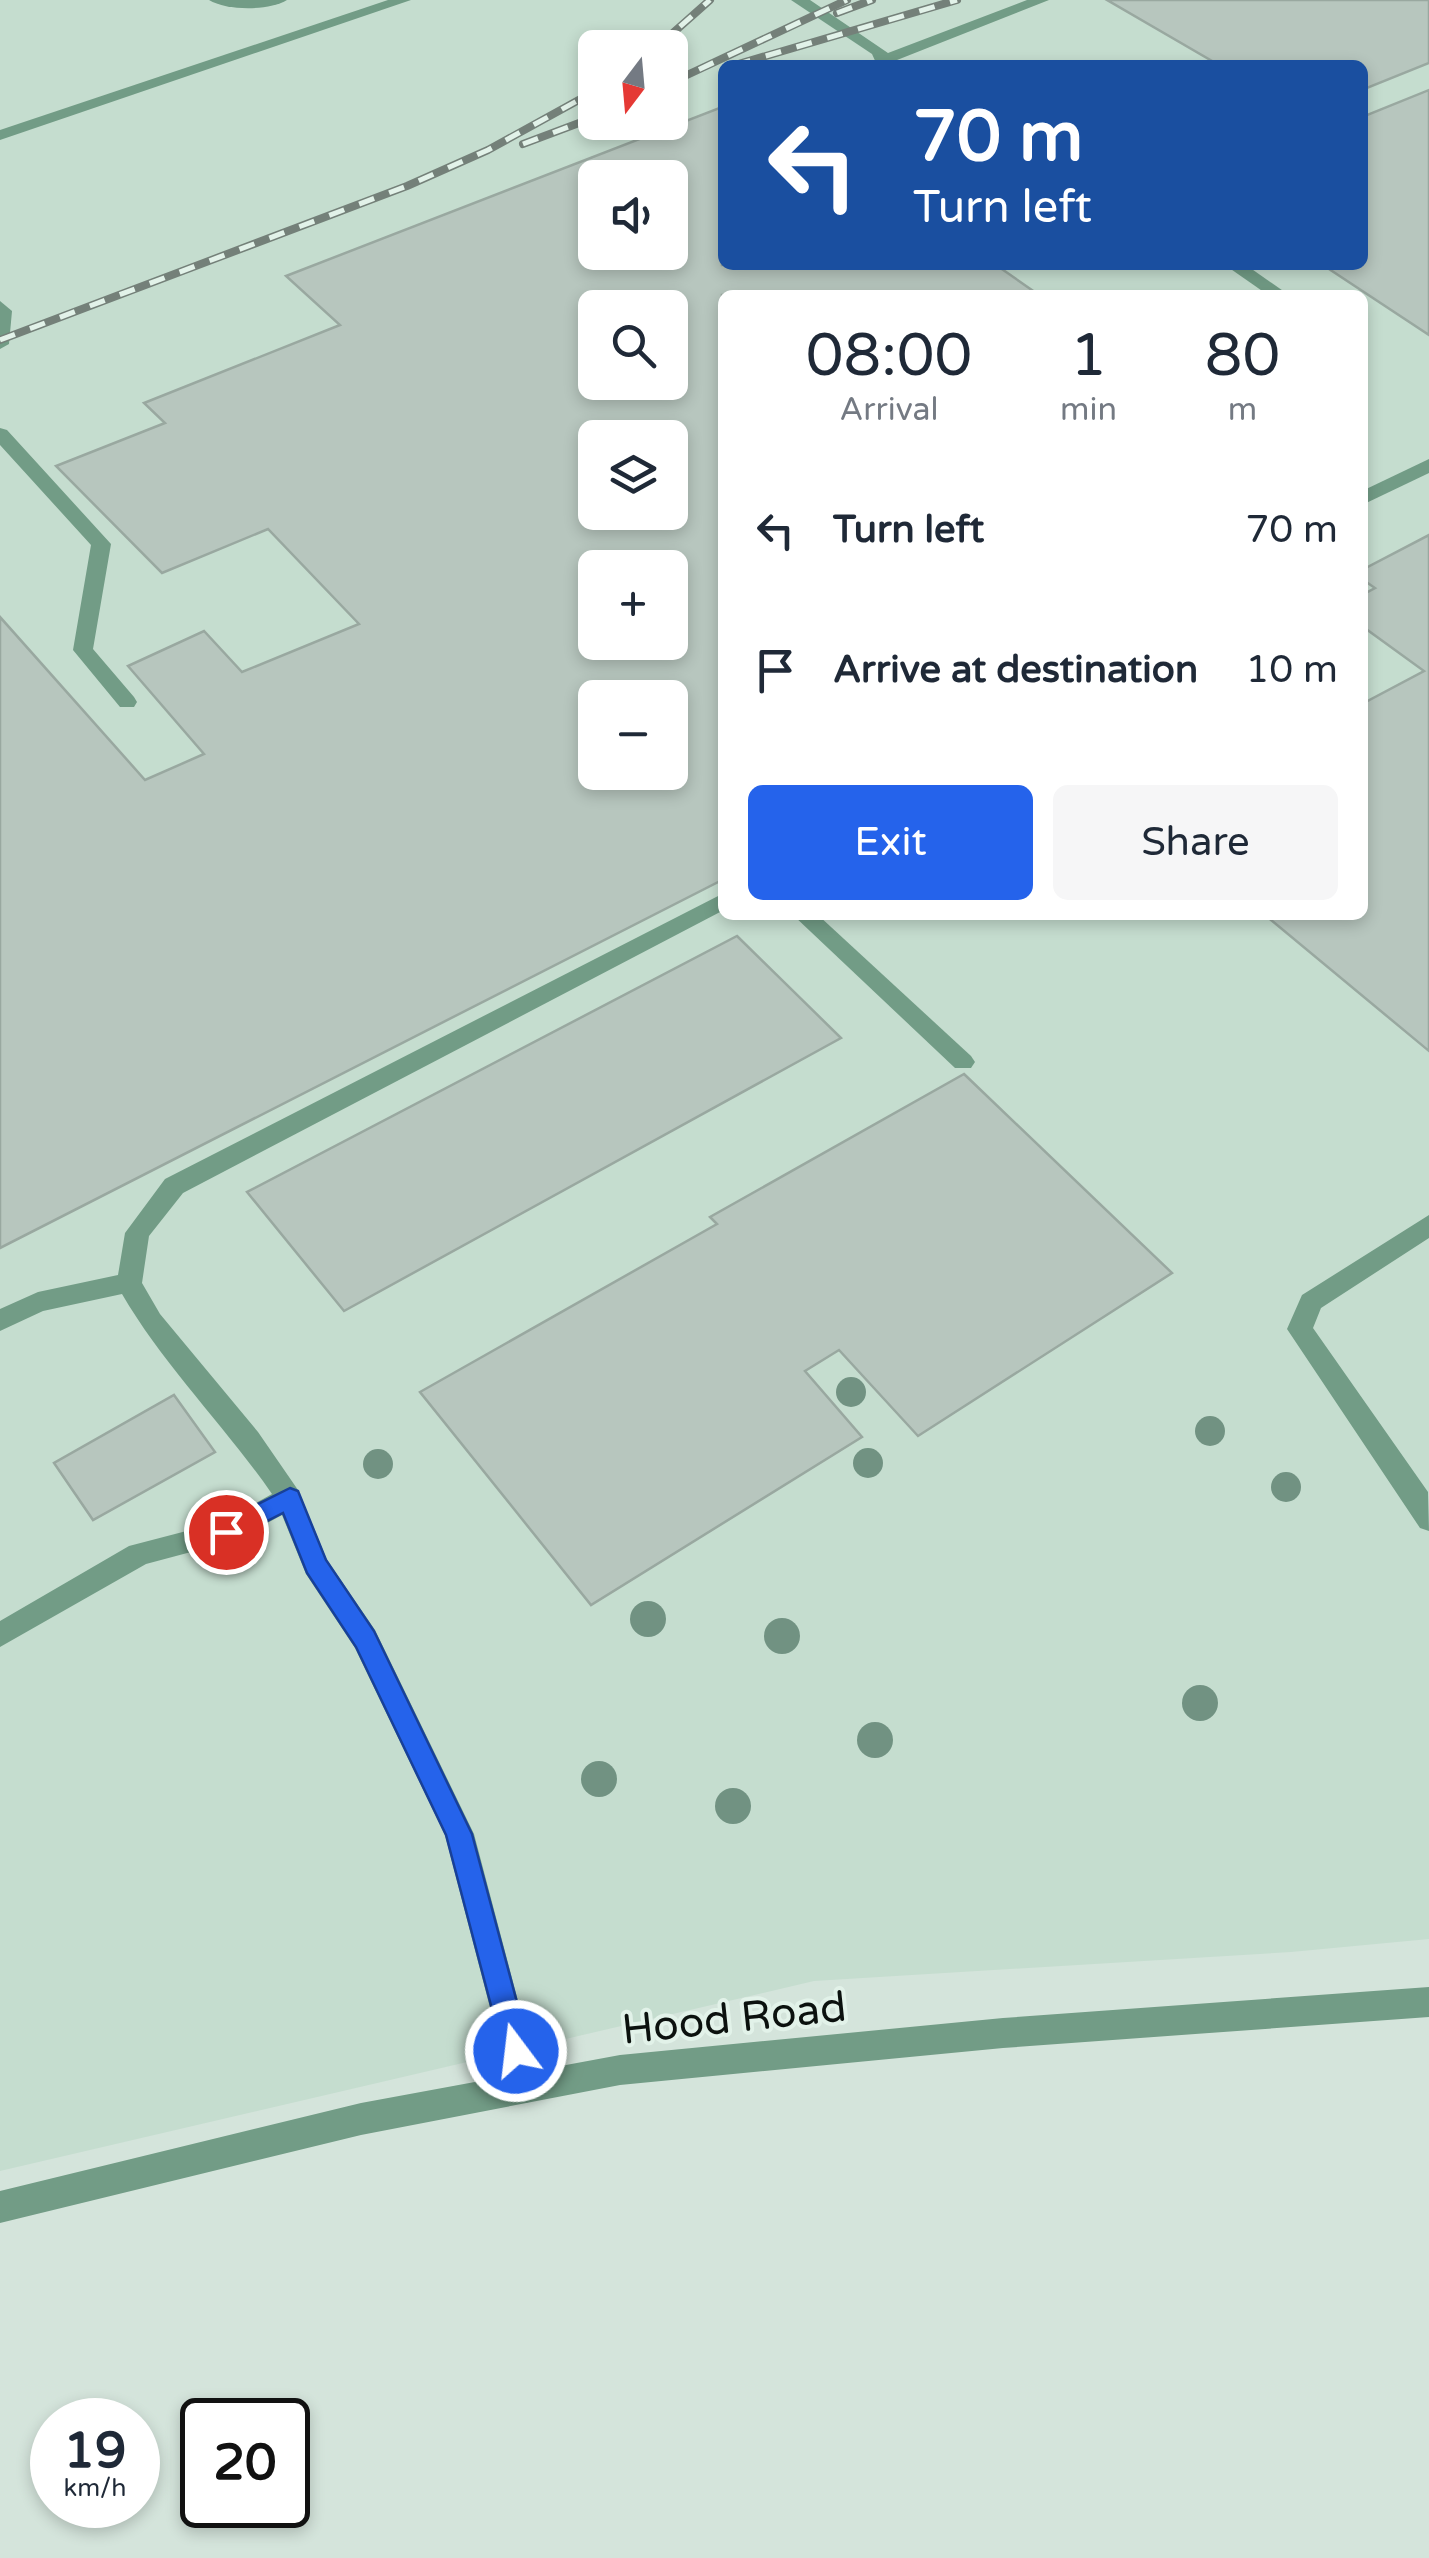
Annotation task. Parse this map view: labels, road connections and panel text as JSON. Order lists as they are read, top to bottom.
{
  "streets": {
    "street": ["Hood Road"]
  },
  "north": "bottom",
  "page": {
    "map_buttons": ["+", "−"],
    "turn": ["70 m", "Turn left"],
    "eta": [
      "08:00",
      "Arrival",
      "1",
      "min",
      "80",
      "m"
    ],
    "list": [
      {
        "name": "Turn left",
        "value": "70 m"
      },
      {
        "name": "Arrive at destination",
        "value": "10 m"
      }
    ],
    "buttons": ["Exit", "Share"],
    "speed": "19 km/h",
    "limit": "20"
  }
}
